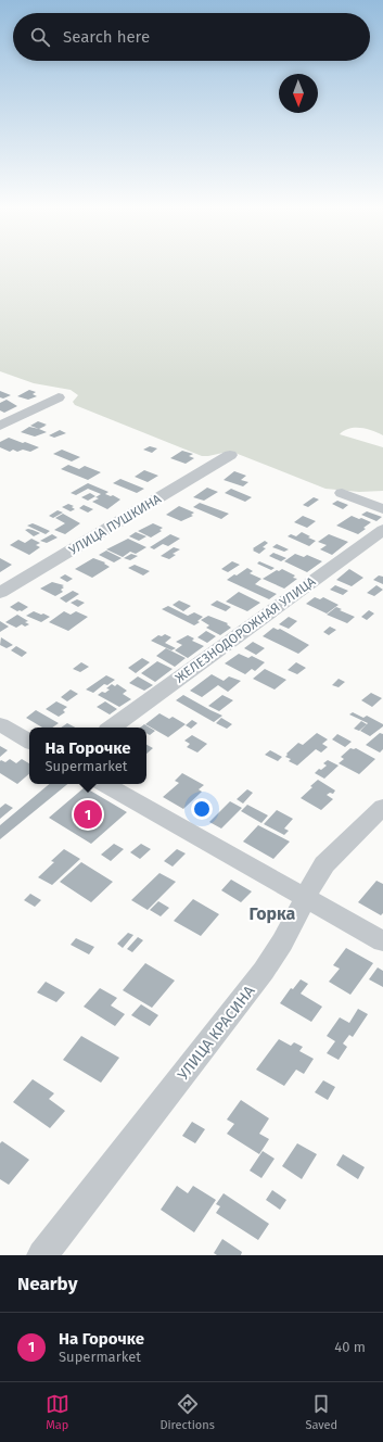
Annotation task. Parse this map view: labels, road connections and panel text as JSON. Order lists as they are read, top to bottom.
{
  "streets": {
    "street": ["УЛИЦА ПУШКИНА", "ЖЕЛЕЗНОДОРОЖНАЯ УЛИЦА", "УЛИЦА КРАСИНА"]
  },
  "districts": ["Горка"],
  "north": "bottom",
  "page": {
    "search": "Search here",
    "popup": ["На Горочке", "Supermarket"],
    "pins": "1",
    "heading": "Nearby",
    "list": [
      {
        "mark": "1",
        "name": "На Горочке",
        "note": "Supermarket",
        "value": "40 m"
      }
    ],
    "nav": ["Map", "Directions", "Saved"]
  }
}
